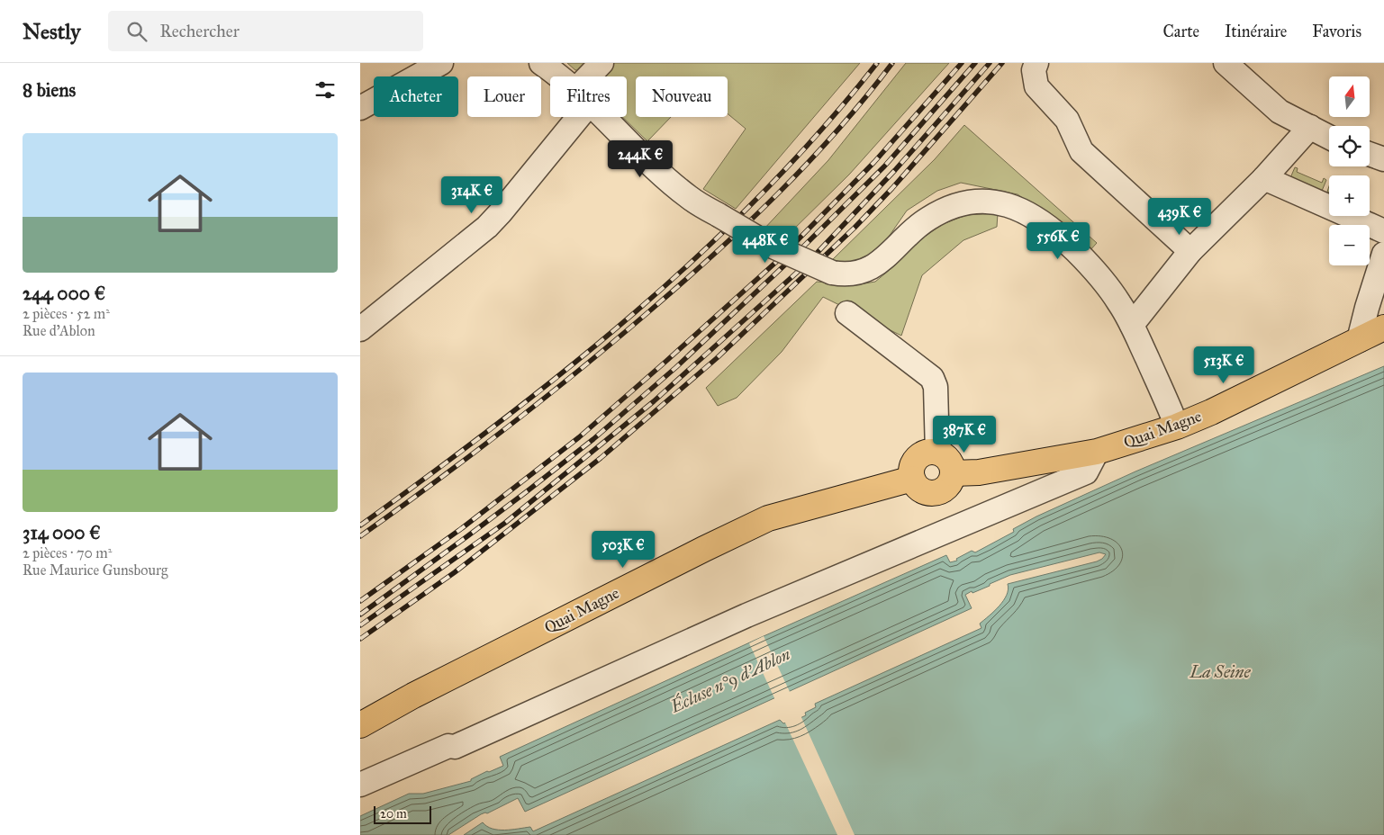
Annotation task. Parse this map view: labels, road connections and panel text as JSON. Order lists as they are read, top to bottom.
{
  "streets": {
    "main road": ["Quai Magne"]
  },
  "water": ["La Seine", "Écluse n°9 d'Ablon"],
  "scale_bar": "20 m",
  "north": "top",
  "page": {
    "header": "Nestly",
    "search": "Rechercher",
    "nav": ["Carte", "Itinéraire", "Favoris"],
    "heading": "8 biens",
    "map_buttons": ["+", "−"],
    "chip": [
      "Acheter",
      "Louer",
      "Filtres",
      "Nouveau"
    ],
    "list": [
      {
        "name": "244 000 €",
        "note": "2 pièces · 52 m² · Rue d'Ablon"
      },
      {
        "name": "314 000 €",
        "note": "2 pièces · 70 m² · Rue Maurice Gunsbourg"
      }
    ],
    "price": [
      "244K €",
      "314K €",
      "439K €",
      "556K €",
      "448K €",
      "513K €",
      "387K €",
      "503K €"
    ],
    "scale": "20 m"
  }
}
